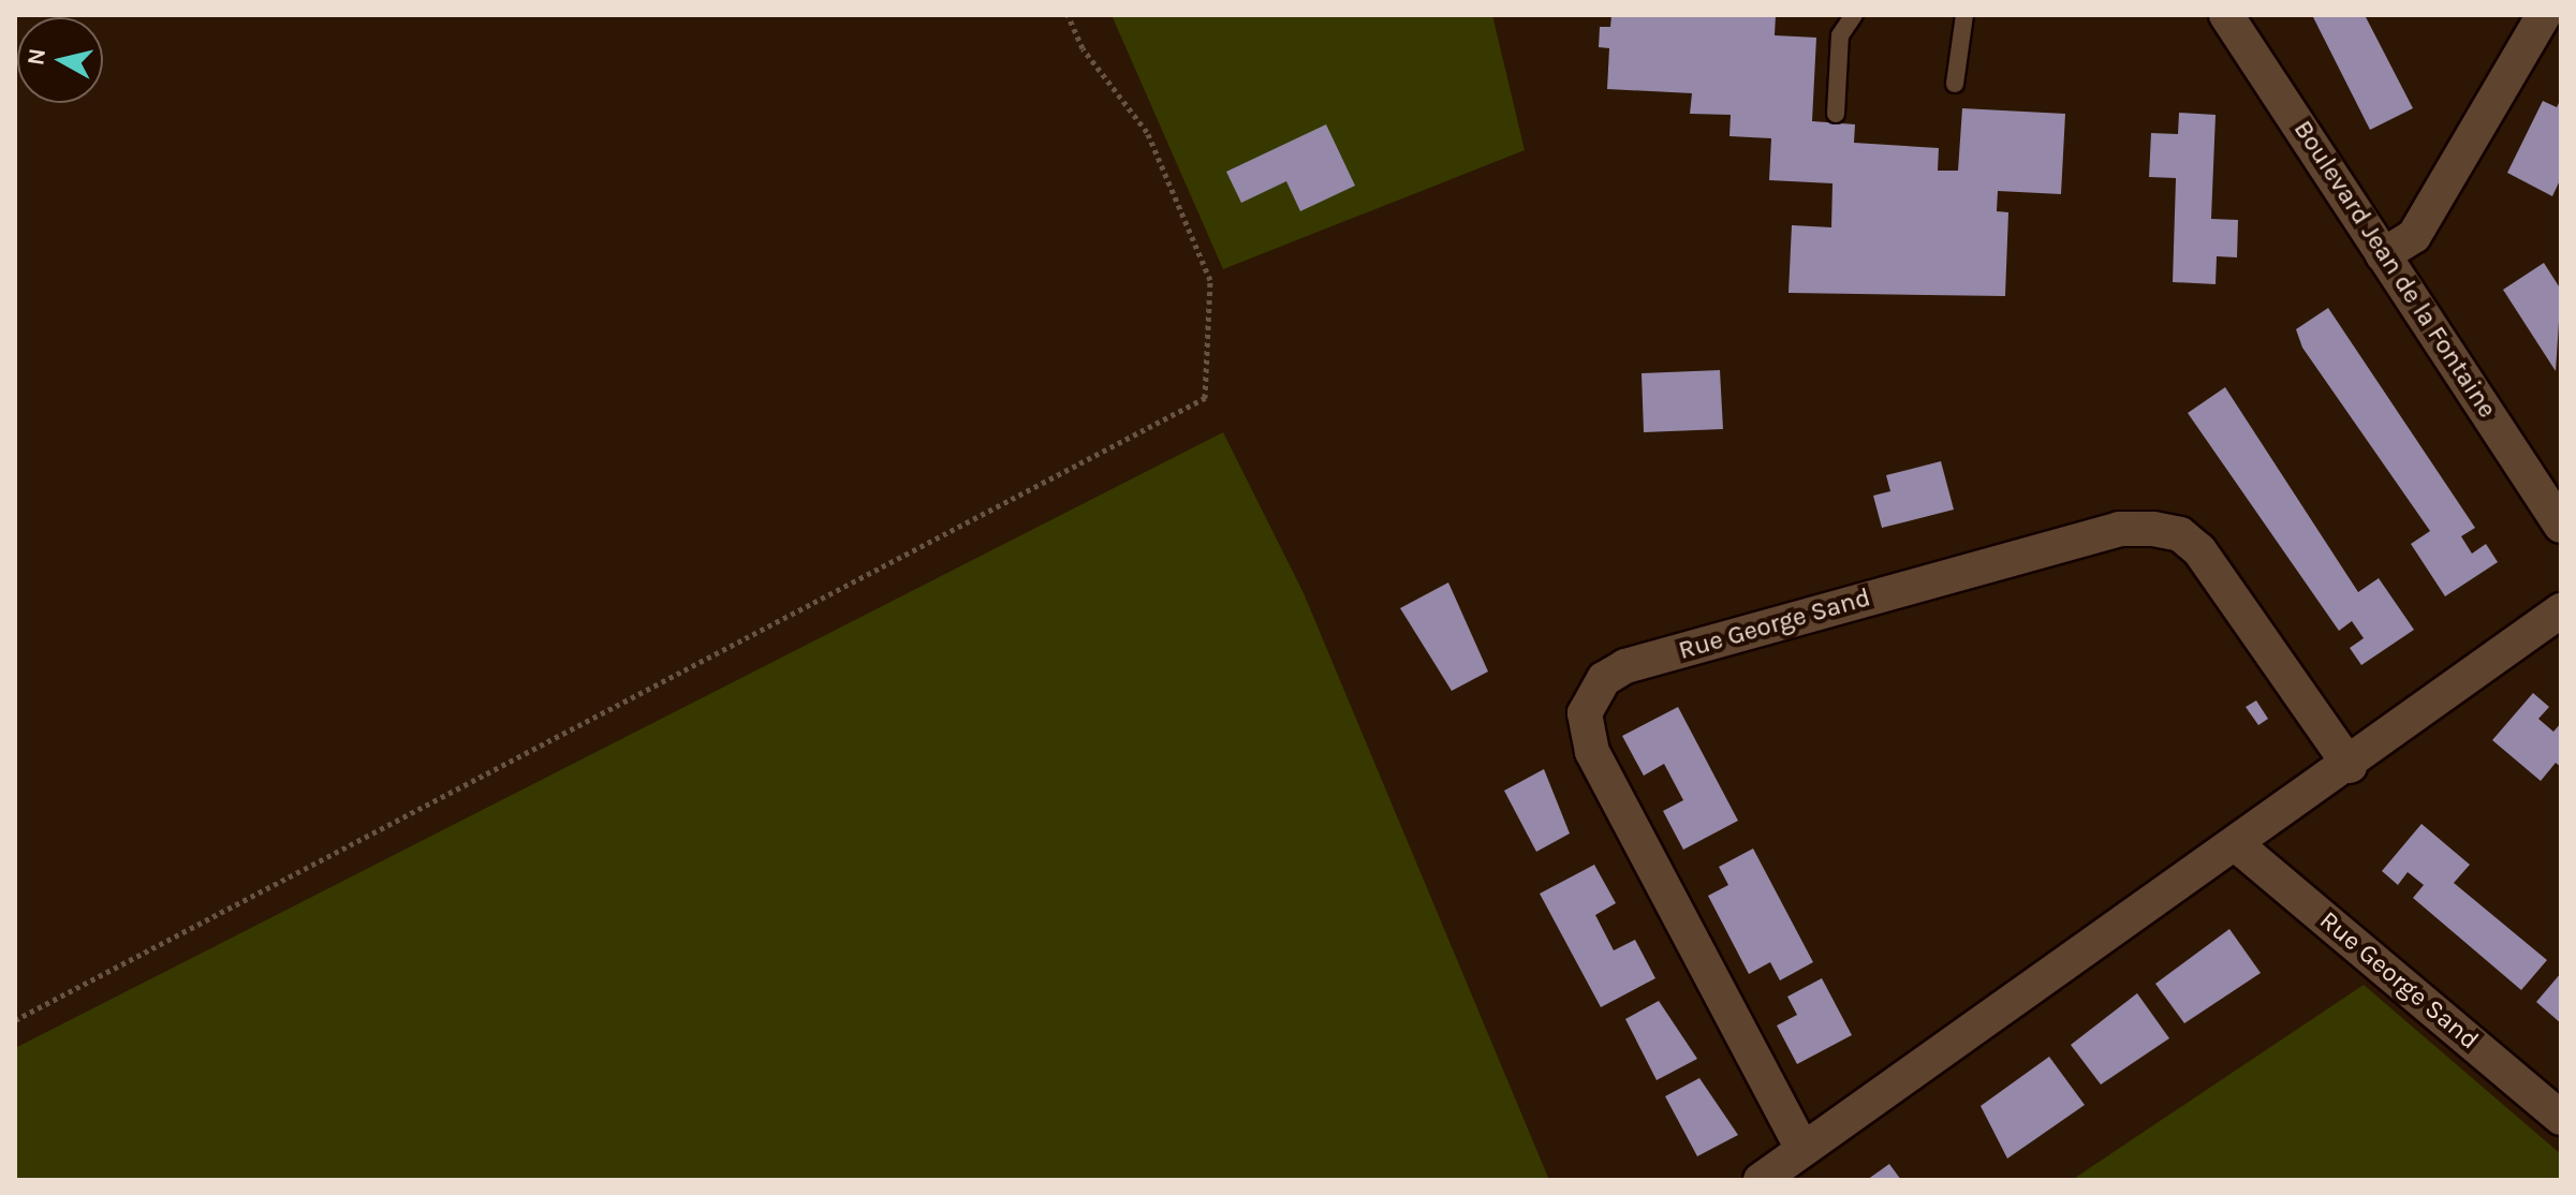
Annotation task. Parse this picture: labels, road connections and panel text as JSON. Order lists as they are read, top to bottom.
{
  "streets": {
    "street": ["Boulevard Jean de la Fontaine", "Rue George Sand"]
  },
  "north": "left"
}
